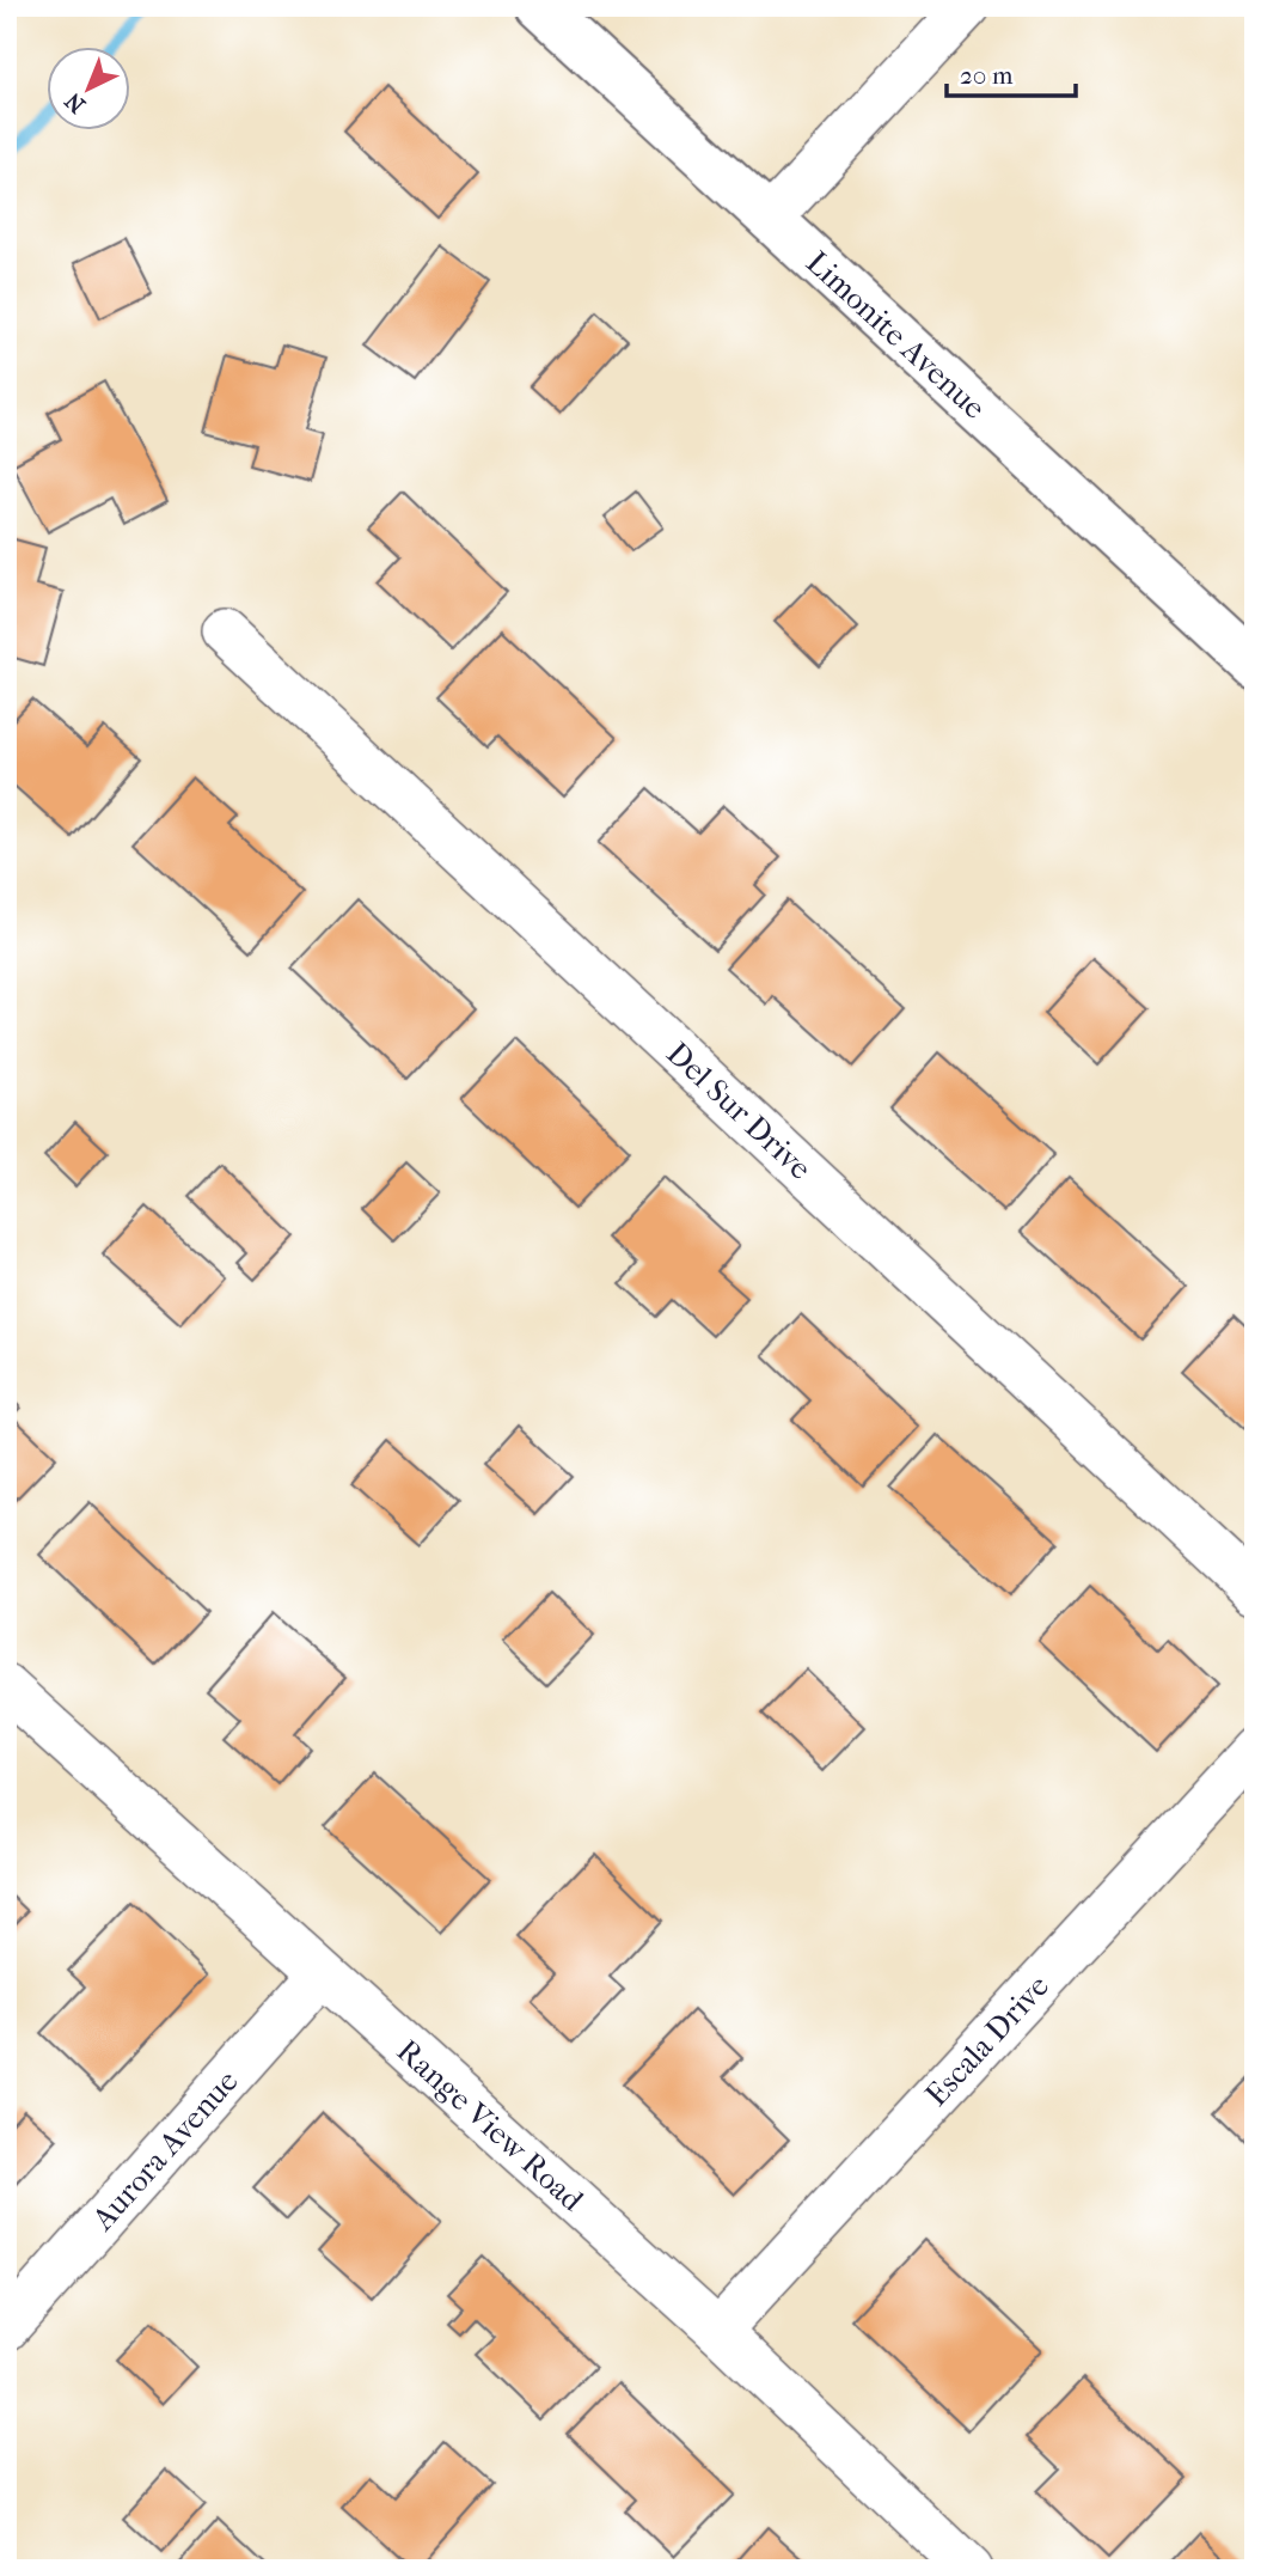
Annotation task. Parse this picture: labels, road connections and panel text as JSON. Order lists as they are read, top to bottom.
{
  "streets": {
    "main road": ["Limonite Avenue"],
    "street": [
      "Del Sur Drive",
      "Escala Drive",
      "Range View Road",
      "Aurora Avenue"
    ]
  },
  "crossings": [
    ["Escala Drive", "Range View Road"],
    ["Range View Road", "Aurora Avenue"]
  ],
  "scale_bar": "20 m",
  "north": "bottom left"
}
